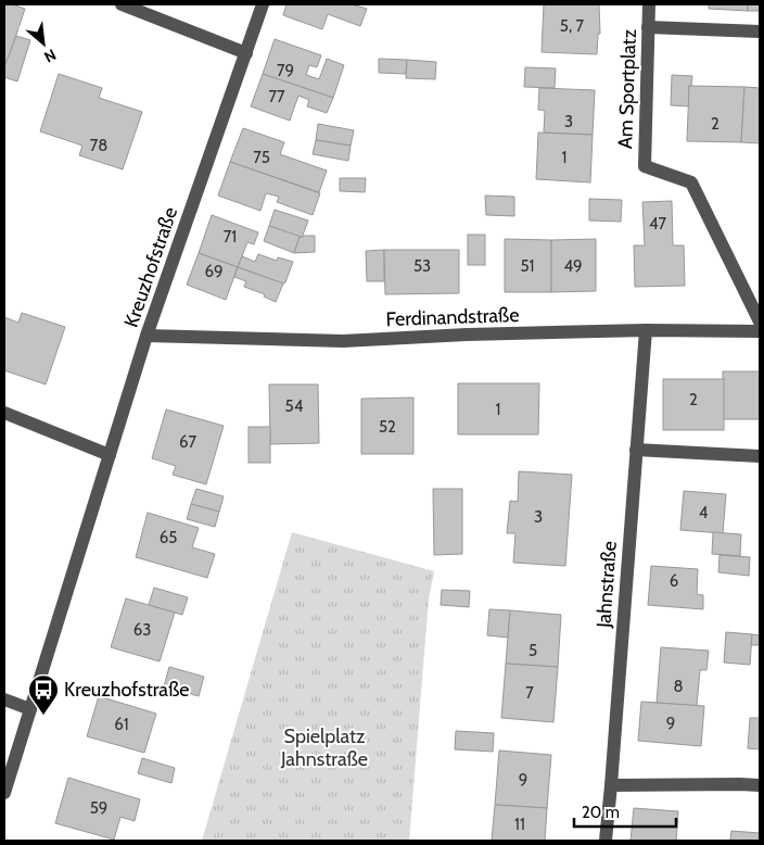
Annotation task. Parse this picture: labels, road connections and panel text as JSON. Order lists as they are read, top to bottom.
{
  "streets": {
    "street": [
      "Am Sportplatz",
      "Kreuzhofstraße",
      "Ferdinandstraße",
      "Jahnstraße"
    ]
  },
  "crossings": [
    ["Kreuzhofstraße", "Ferdinandstraße"],
    ["Ferdinandstraße", "Jahnstraße"]
  ],
  "parks": ["Spielplatz Jahnstraße"],
  "places": {
    "bus stop": ["Kreuzhofstraße"]
  },
  "house_numbers": [
    "5, 7",
    "79",
    "77",
    "3",
    "2",
    "78",
    "75",
    "1",
    "47",
    "71",
    "53",
    "51",
    "49",
    "69",
    "2",
    "54",
    "1",
    "52",
    "67",
    "4",
    "3",
    "65",
    "6",
    "63",
    "5",
    "8",
    "7",
    "9",
    "61",
    "9",
    "59",
    "11"
  ],
  "scale_bar": "20 m",
  "north": "bottom right"
}
